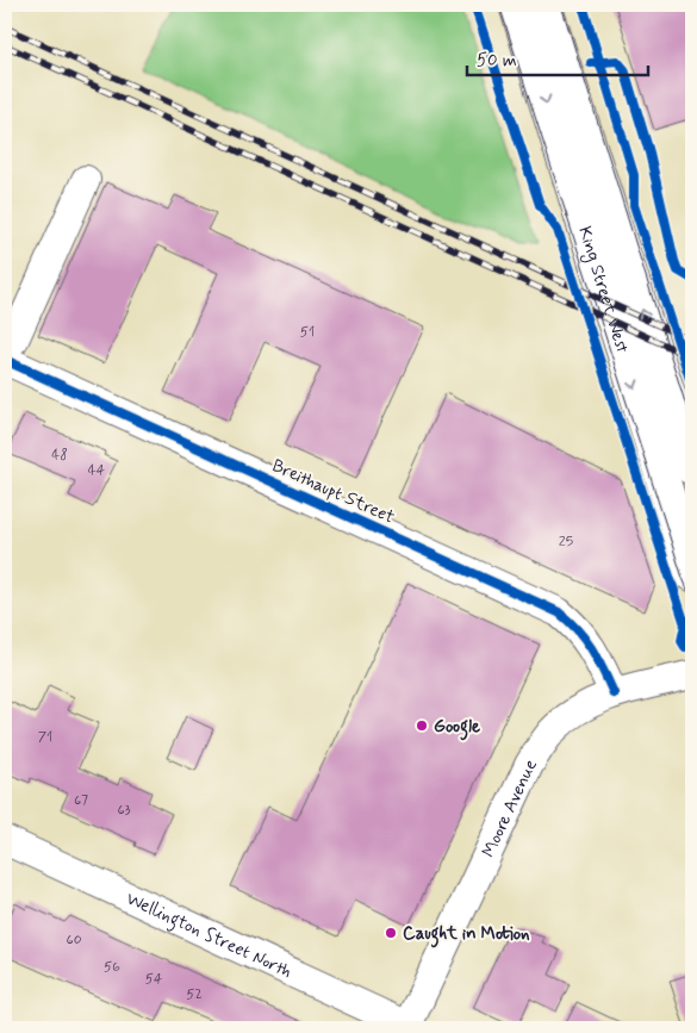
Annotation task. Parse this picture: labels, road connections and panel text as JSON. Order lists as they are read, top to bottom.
{
  "streets": {
    "main road": ["King Street West"],
    "street": ["Breithaupt Street", "Moore Avenue", "Wellington Street North"]
  },
  "crossings": [
    ["Breithaupt Street", "Moore Avenue"],
    ["Moore Avenue", "Wellington Street North"]
  ],
  "places": ["Google", "Caught in Motion"],
  "house_numbers": [
    "51",
    "48",
    "44",
    "25",
    "71",
    "67",
    "63",
    "60",
    "56",
    "54",
    "52"
  ],
  "scale_bar": "50 m"
}
